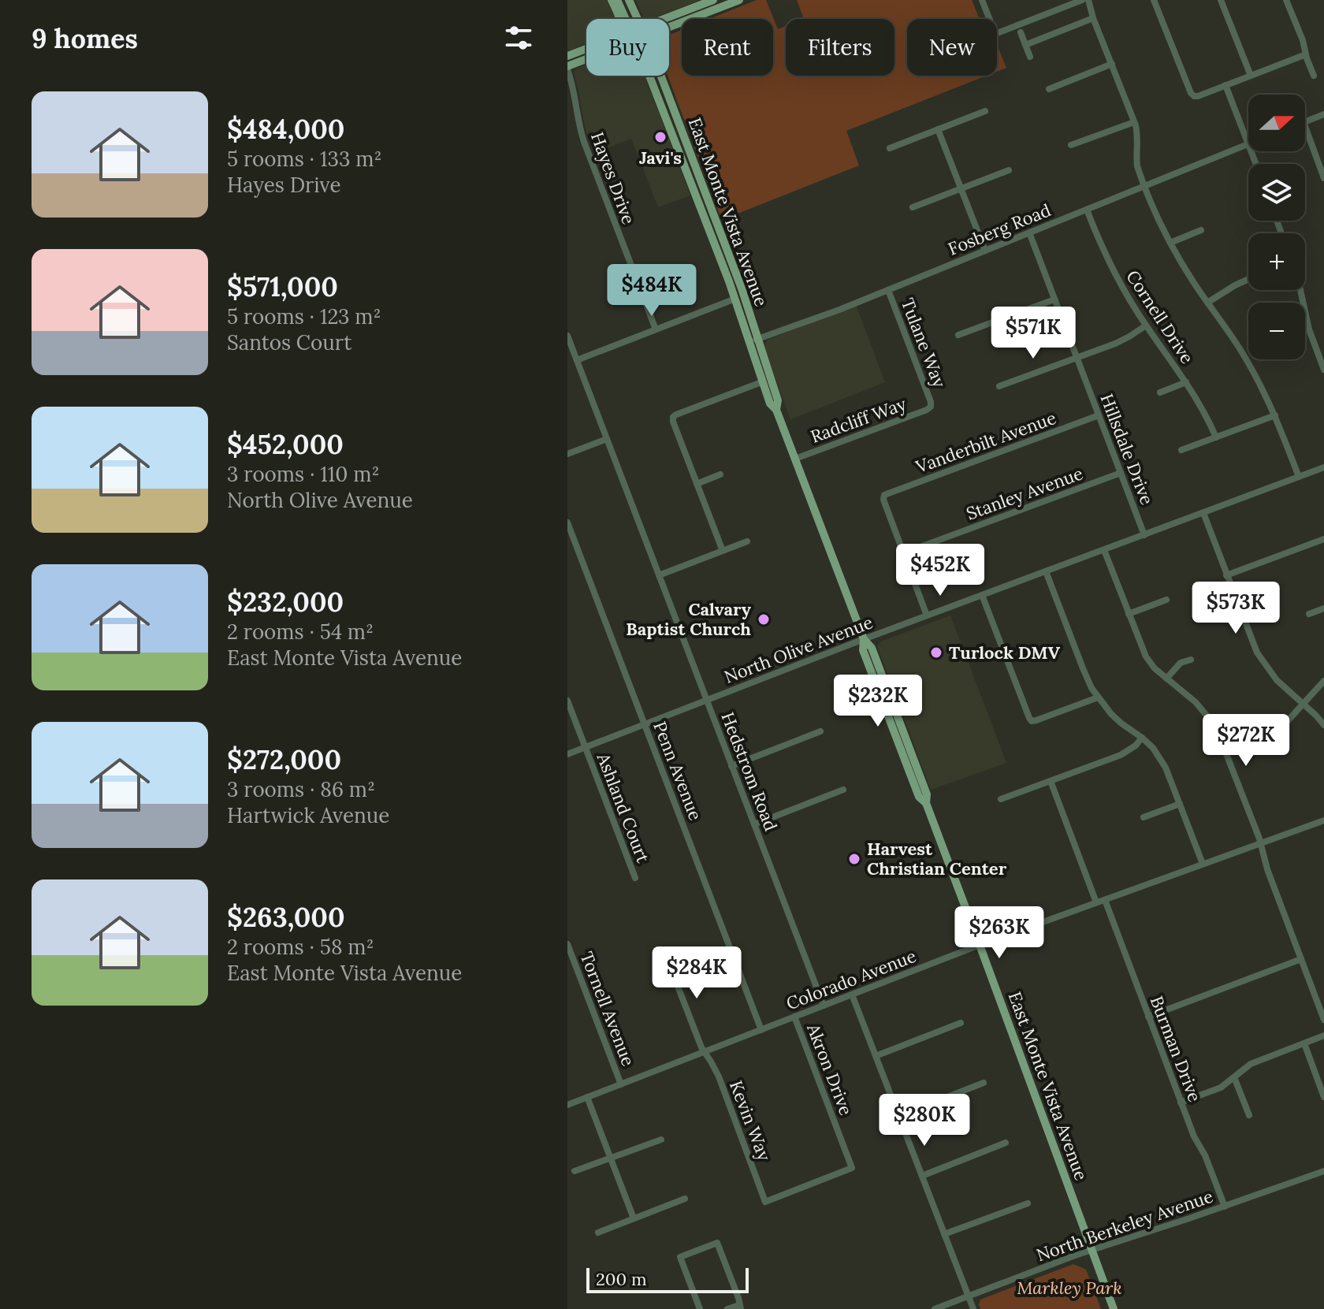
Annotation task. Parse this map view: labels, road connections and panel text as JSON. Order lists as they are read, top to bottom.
{
  "streets": {
    "main road": ["East Monte Vista Avenue"],
    "street": [
      "Hayes Drive",
      "Fosberg Road",
      "Cornell Drive",
      "Tulane Way",
      "Radcliff Way",
      "Vanderbilt Avenue",
      "Hillsdale Drive",
      "Stanley Avenue",
      "North Olive Avenue",
      "Penn Avenue",
      "Hedstrom Road",
      "Ashland Court",
      "Colorado Avenue",
      "Tornell Avenue",
      "Burman Drive",
      "Akron Drive",
      "Kevin Way",
      "North Berkeley Avenue"
    ]
  },
  "crossings": [
    ["East Monte Vista Avenue", "Fosberg Road"],
    ["East Monte Vista Avenue", "Radcliff Way"],
    ["East Monte Vista Avenue", "North Olive Avenue"],
    ["East Monte Vista Avenue", "Colorado Avenue"],
    ["East Monte Vista Avenue", "North Berkeley Avenue"],
    ["Fosberg Road", "Cornell Drive"],
    ["Fosberg Road", "Tulane Way"],
    ["Fosberg Road", "Hillsdale Drive"],
    ["Tulane Way", "Radcliff Way"],
    ["Vanderbilt Avenue", "Hillsdale Drive"],
    ["Vanderbilt Avenue", "Stanley Avenue"],
    ["Hillsdale Drive", "Stanley Avenue"],
    ["Hillsdale Drive", "North Olive Avenue"],
    ["North Olive Avenue", "Penn Avenue"],
    ["North Olive Avenue", "Hedstrom Road"],
    ["North Olive Avenue", "Ashland Court"],
    ["Penn Avenue", "Colorado Avenue"],
    ["Hedstrom Road", "Colorado Avenue"],
    ["Colorado Avenue", "Tornell Avenue"],
    ["Colorado Avenue", "Burman Drive"],
    ["Colorado Avenue", "Akron Drive"],
    ["Colorado Avenue", "Kevin Way"],
    ["Burman Drive", "North Berkeley Avenue"],
    ["Akron Drive", "Kevin Way"]
  ],
  "parks": ["Markley Park"],
  "places": [
    "Javi's",
    "Calvary Baptist Church",
    "Turlock DMV",
    "Harvest Christian Center"
  ],
  "scale_bar": "200 m",
  "north": "right",
  "page": {
    "heading": "9 homes",
    "chip": [
      "Buy",
      "Rent",
      "Filters",
      "New"
    ],
    "list": [
      {
        "name": "$484,000",
        "note": "5 rooms · 133 m² · Hayes Drive"
      },
      {
        "name": "$571,000",
        "note": "5 rooms · 123 m² · Santos Court"
      },
      {
        "name": "$452,000",
        "note": "3 rooms · 110 m² · North Olive Avenue"
      },
      {
        "name": "$232,000",
        "note": "2 rooms · 54 m² · East Monte Vista Avenue"
      },
      {
        "name": "$272,000",
        "note": "3 rooms · 86 m² · Hartwick Avenue"
      },
      {
        "name": "$263,000",
        "note": "2 rooms · 58 m² · East Monte Vista Avenue"
      }
    ],
    "map_buttons": ["+", "−"],
    "price": [
      "$484K",
      "$571K",
      "$452K",
      "$573K",
      "$232K",
      "$272K",
      "$263K",
      "$284K",
      "$280K"
    ],
    "scale": "200 m"
  }
}
